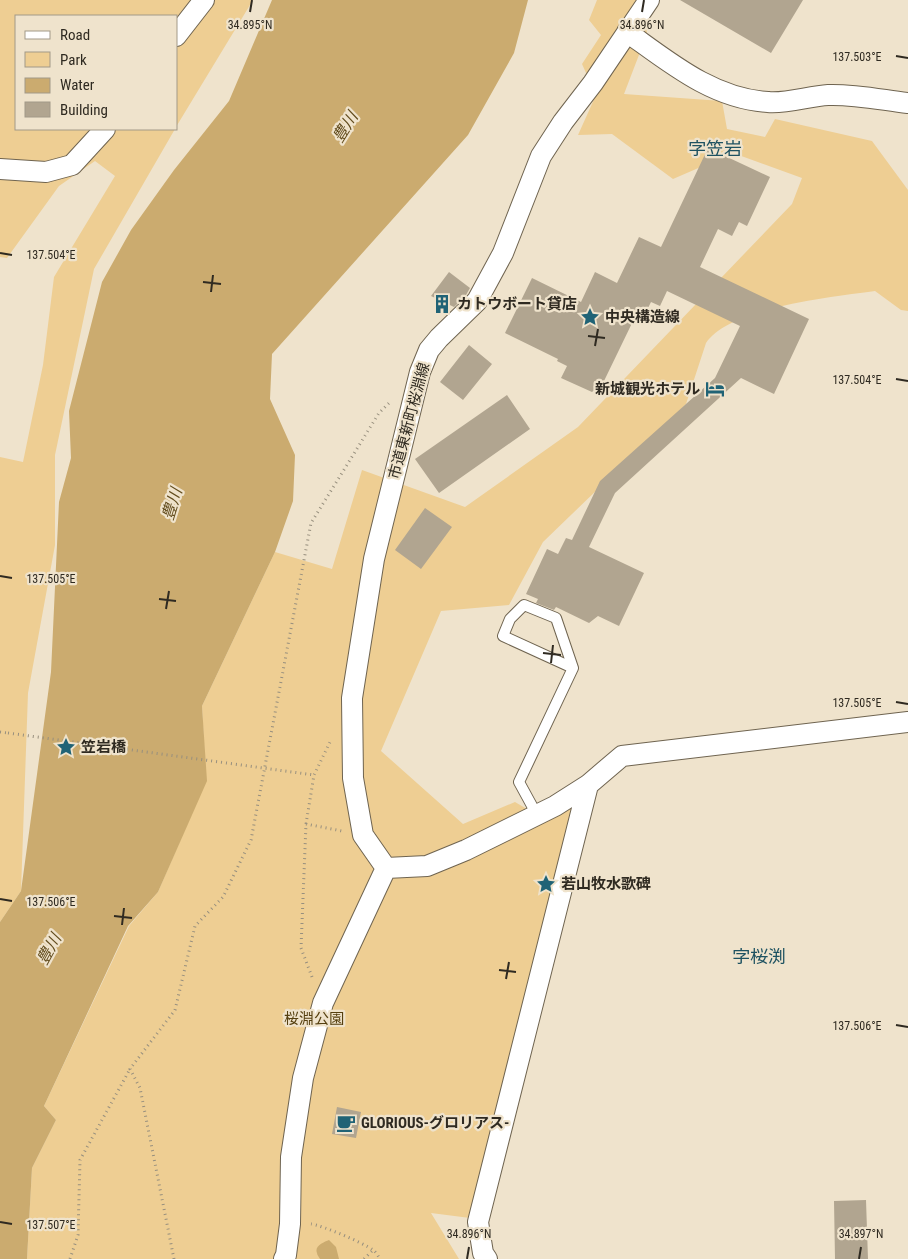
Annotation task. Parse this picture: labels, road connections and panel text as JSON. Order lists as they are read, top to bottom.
{
  "streets": {
    "street": ["市道東新町桜淵線"]
  },
  "districts": ["字笠岩", "字桜渕"],
  "water": ["豊川"],
  "parks": ["桜淵公園"],
  "places": {
    "building": ["カトウボート貸店"],
    "place": ["中央構造線", "笠岩橋", "若山牧水歌碑"],
    "hotel": ["新城観光ホテル"],
    "cafe": ["GLORIOUS-グロリアス-"]
  },
  "legend": [
    "Road",
    "Park",
    "Water",
    "Building"
  ],
  "coordinates": [
    "34.895°N",
    "34.896°N",
    "137.503°E",
    "137.504°E",
    "137.505°E",
    "137.506°E",
    "137.507°E",
    "34.897°N"
  ]
}
